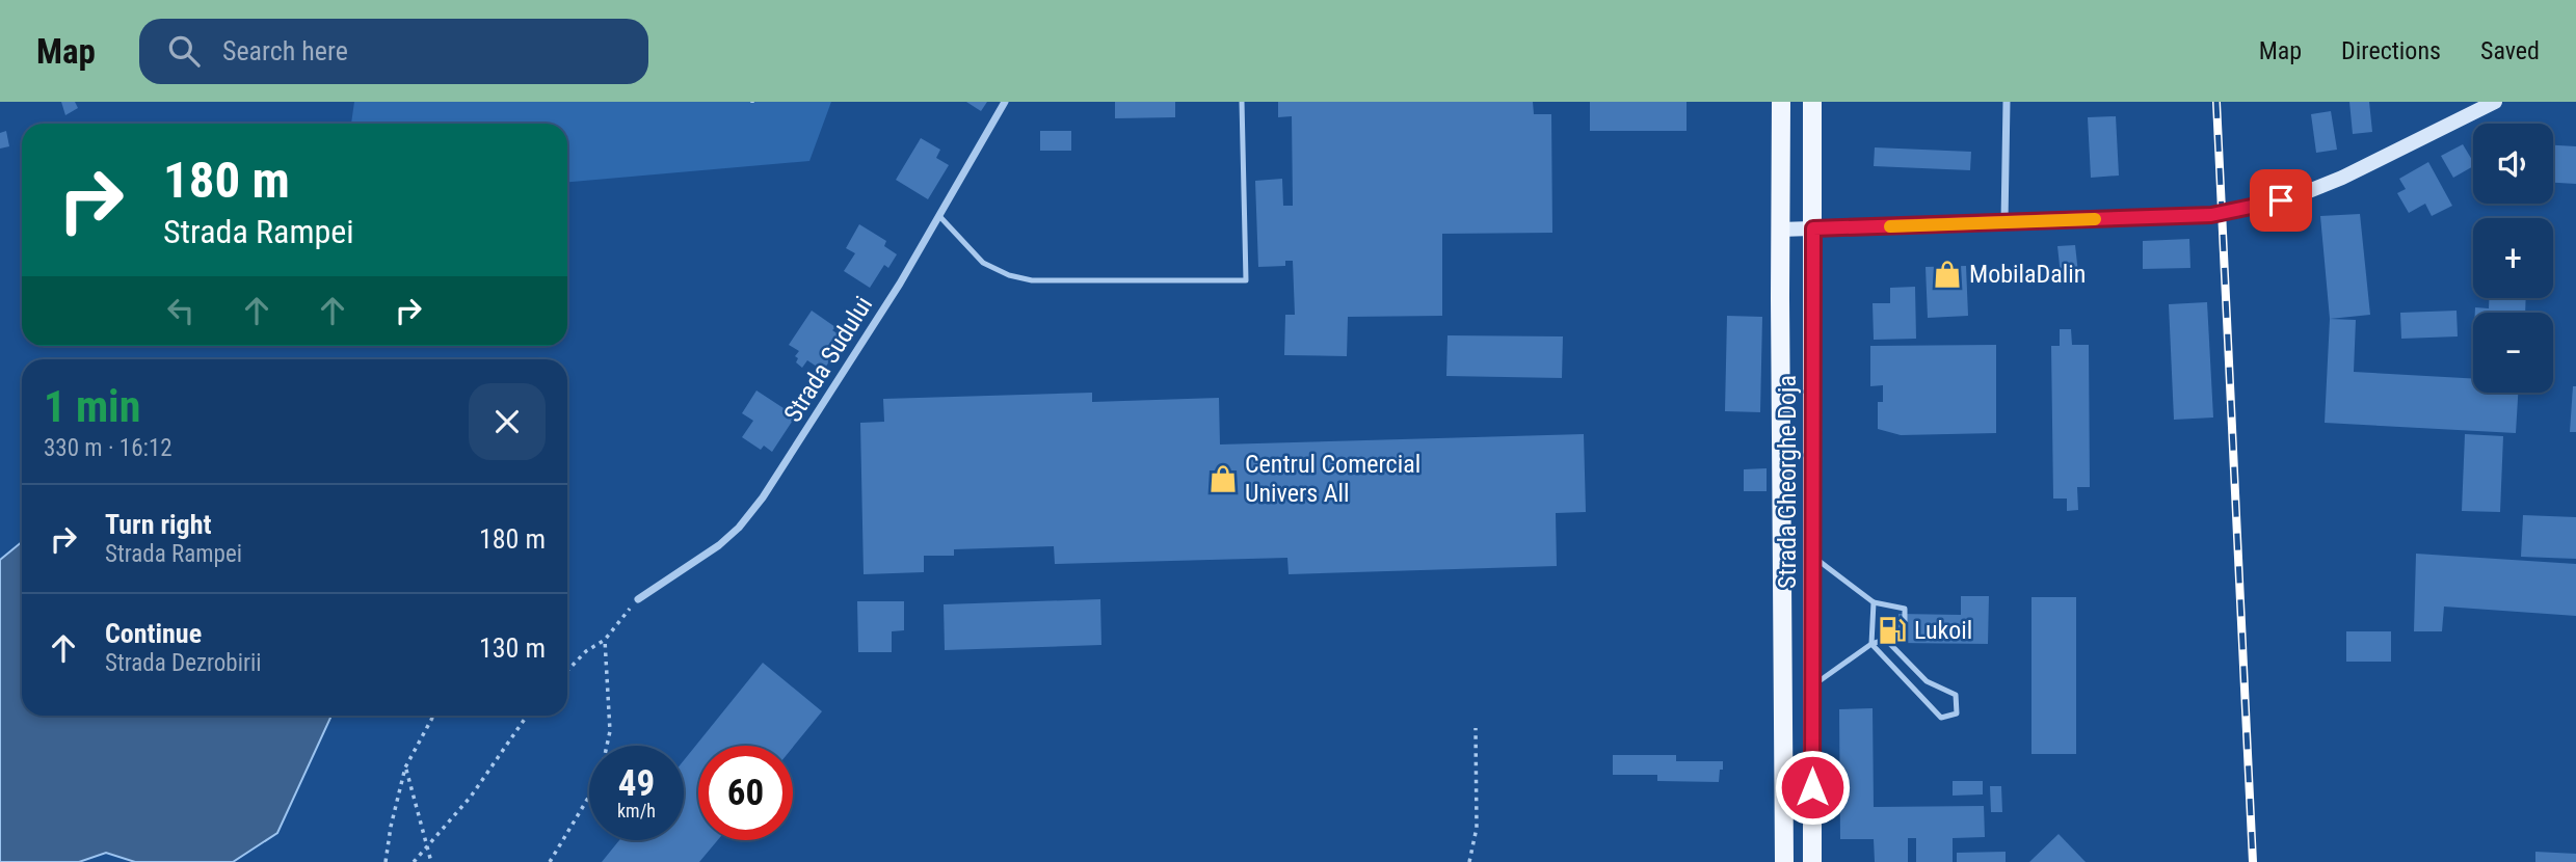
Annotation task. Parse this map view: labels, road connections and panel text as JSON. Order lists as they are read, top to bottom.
{
  "streets": {
    "main road": ["Strada Gheorghe Doja"],
    "street": ["Strada Sudului"]
  },
  "places": {
    "shop": ["MobilaDalin", "Centrul Comercial Univers All"],
    "fuel station": ["Lukoil"]
  },
  "page": {
    "header": "Map",
    "search": "Search here",
    "nav": ["Map", "Directions", "Saved"],
    "map_buttons": ["+", "−"],
    "turn": ["180 m", "Strada Rampei"],
    "heading": ["1 min", "330 m · 16:12"],
    "list": [
      {
        "name": "Turn right",
        "note": "Strada Rampei",
        "value": "180 m"
      },
      {
        "name": "Continue",
        "note": "Strada Dezrobirii",
        "value": "130 m"
      }
    ],
    "speed": "49 km/h",
    "limit": "60"
  }
}
